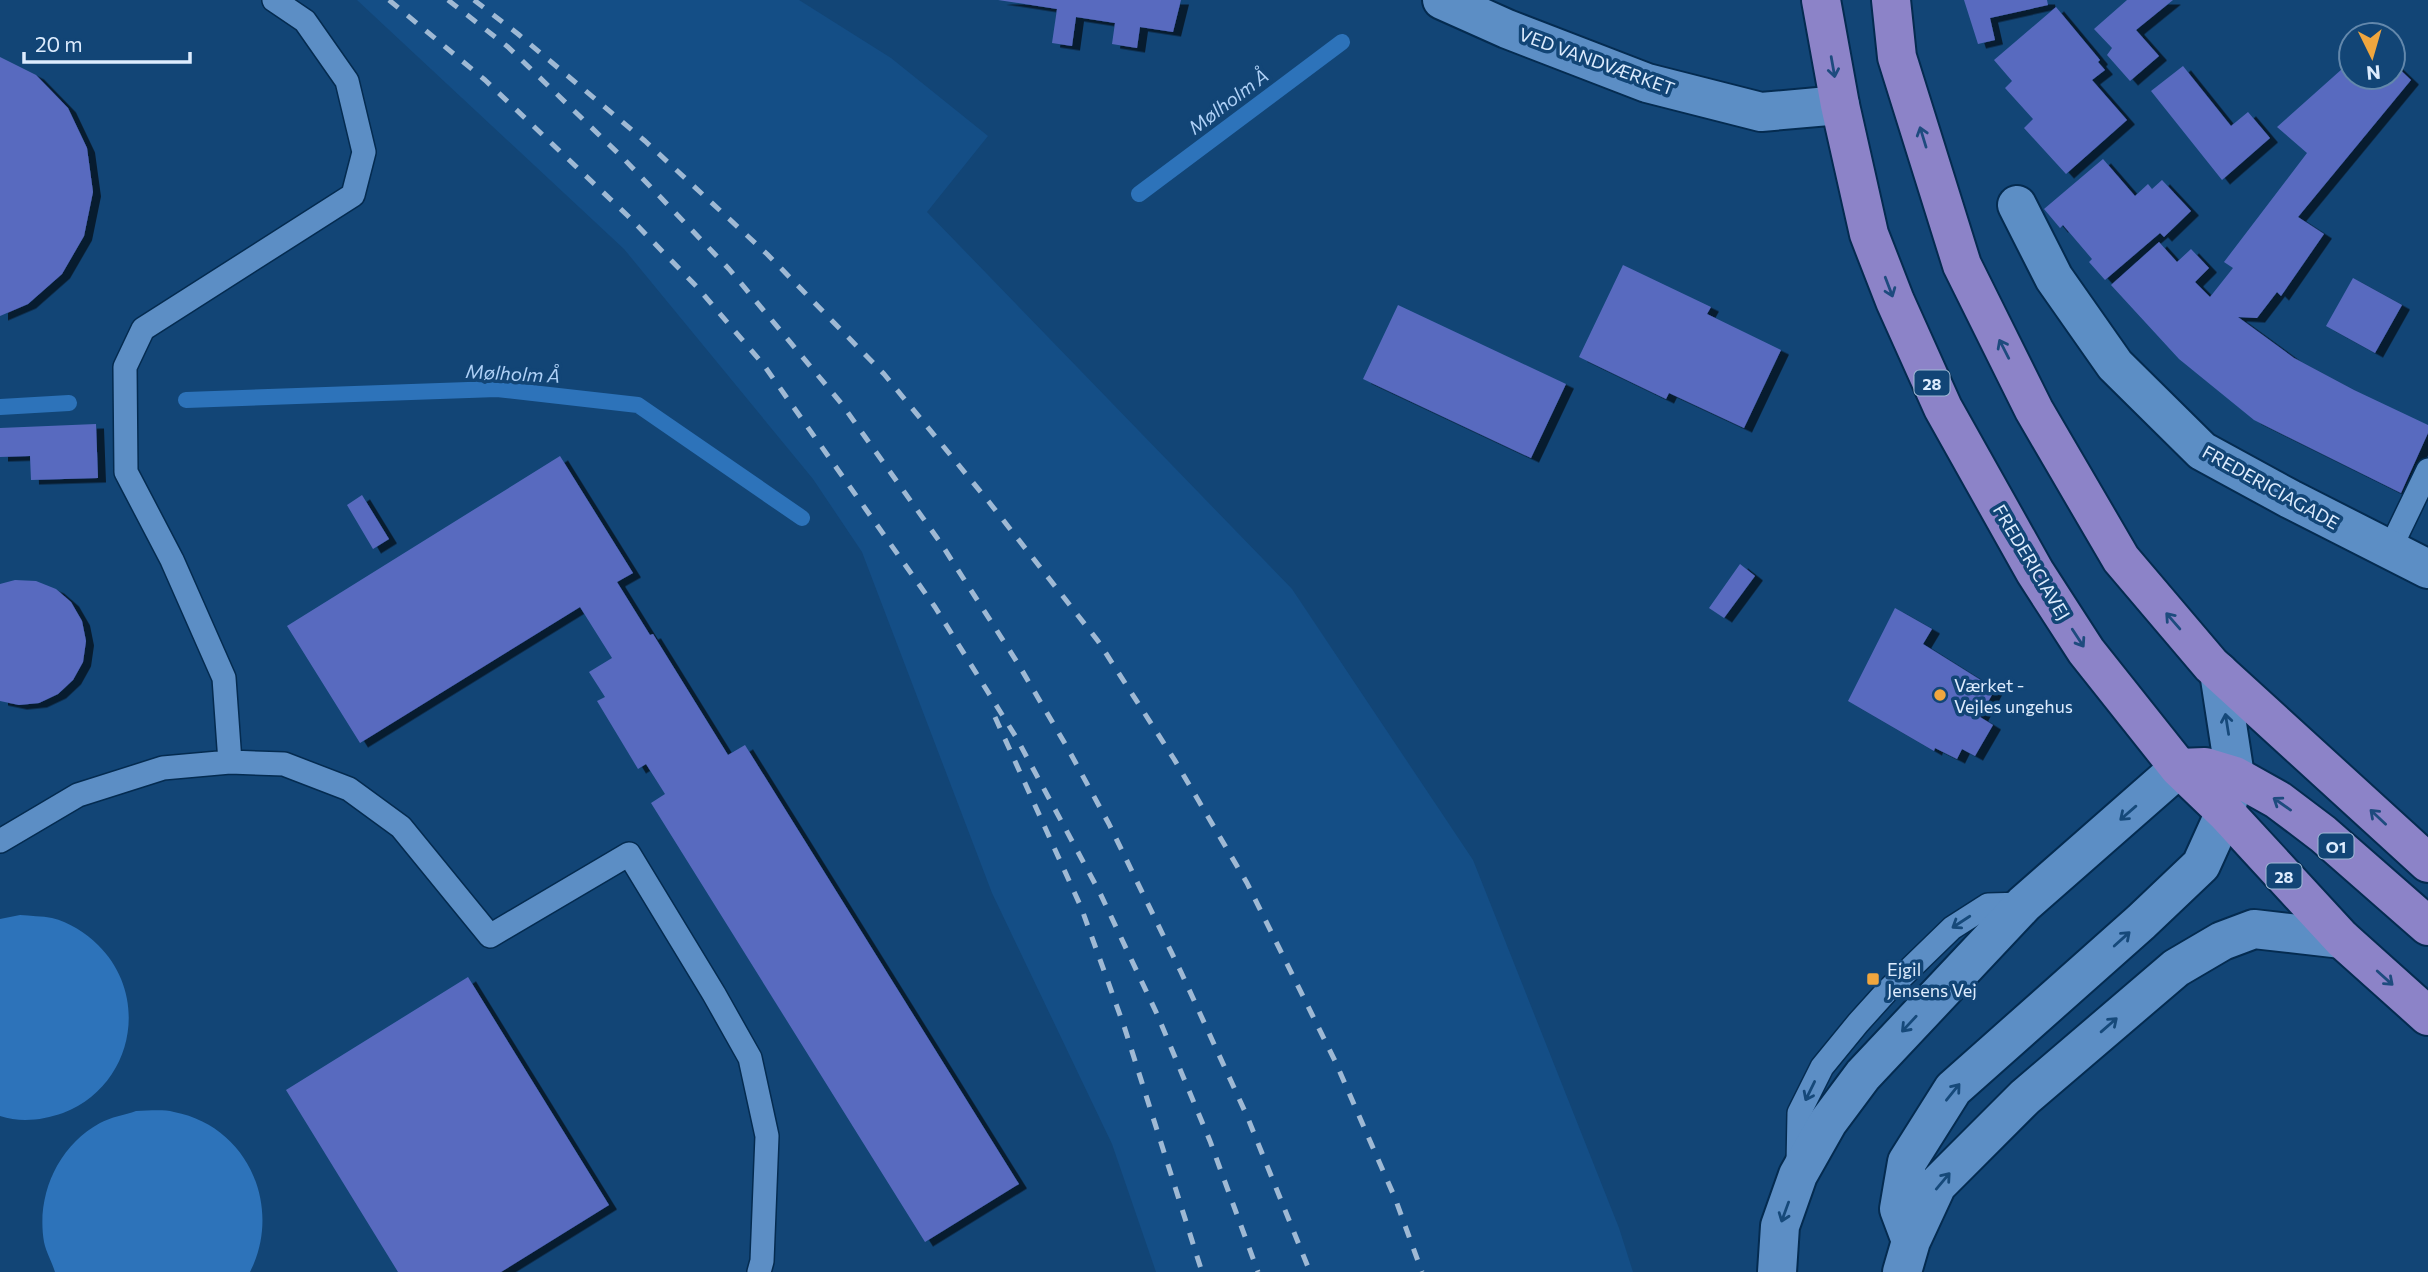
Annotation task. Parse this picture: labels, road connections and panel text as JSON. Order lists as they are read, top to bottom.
{
  "streets": {
    "main road": [
      "VED VANDVÆRKET",
      "28",
      "FREDERICIAGADE",
      "FREDERICIAVEJ",
      "O1"
    ]
  },
  "crossings": [
    ["VED VANDVÆRKET", "FREDERICIAVEJ"],
    ["FREDERICIAVEJ", "O1"]
  ],
  "water": ["Mølholm Å"],
  "places": {
    "other": ["Værket - Vejles ungehus"],
    "transit": ["Ejgil Jensens Vej"]
  },
  "scale_bar": "20 m",
  "north": "bottom"
}
